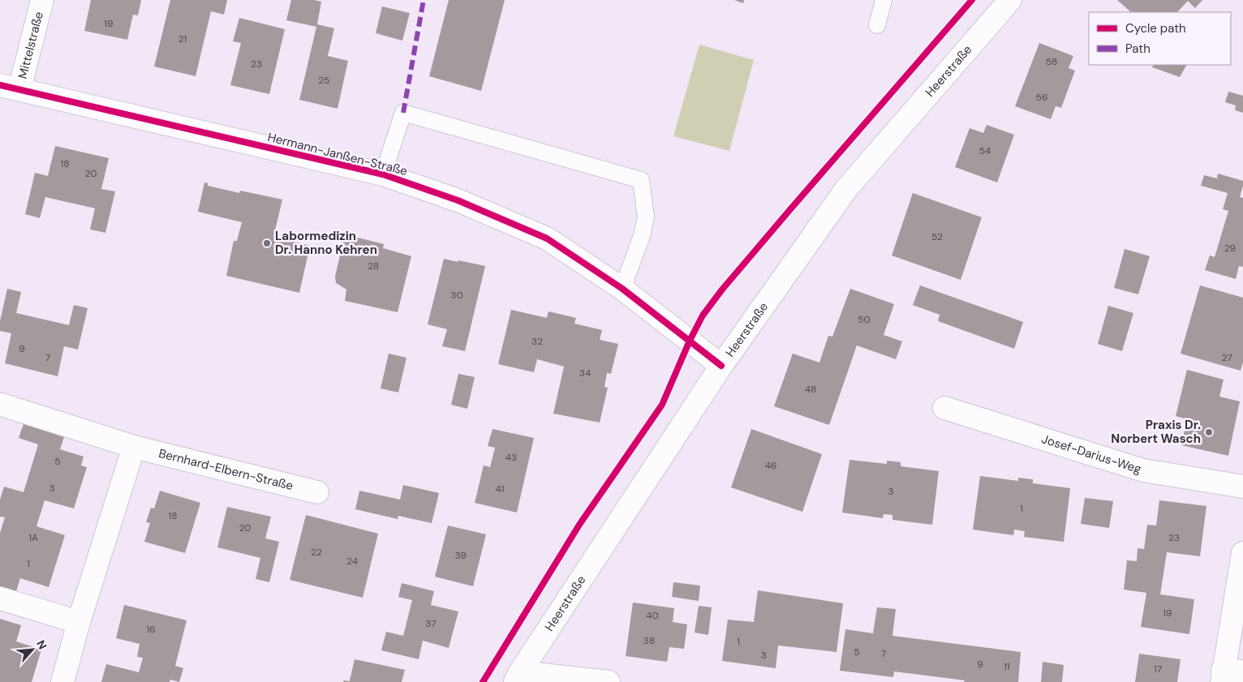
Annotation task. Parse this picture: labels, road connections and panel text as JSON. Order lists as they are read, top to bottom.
{
  "streets": {
    "street": [
      "Mittelstraße",
      "Heerstraße",
      "Hermann-Janßen-Straße",
      "Josef-Darius-Weg",
      "Bernhard-Elbern-Straße"
    ]
  },
  "crossings": [
    ["Mittelstraße", "Hermann-Janßen-Straße"],
    ["Heerstraße", "Hermann-Janßen-Straße"]
  ],
  "places": ["Labormedizin Dr. Hanno Kehren", "Praxis Dr. Norbert Wasch"],
  "house_numbers": [
    "19",
    "21",
    "58",
    "23",
    "25",
    "56",
    "54",
    "18",
    "20",
    "52",
    "29",
    "28",
    "30",
    "50",
    "32",
    "9",
    "7",
    "27",
    "34",
    "48",
    "43",
    "5",
    "46",
    "3",
    "41",
    "3",
    "1",
    "18",
    "20",
    "1A",
    "23",
    "22",
    "39",
    "24",
    "1",
    "19",
    "40",
    "37",
    "16",
    "38",
    "1",
    "5",
    "7",
    "3",
    "9",
    "11",
    "17"
  ],
  "legend": ["Cycle path", "Path"],
  "north": "top right"
}
